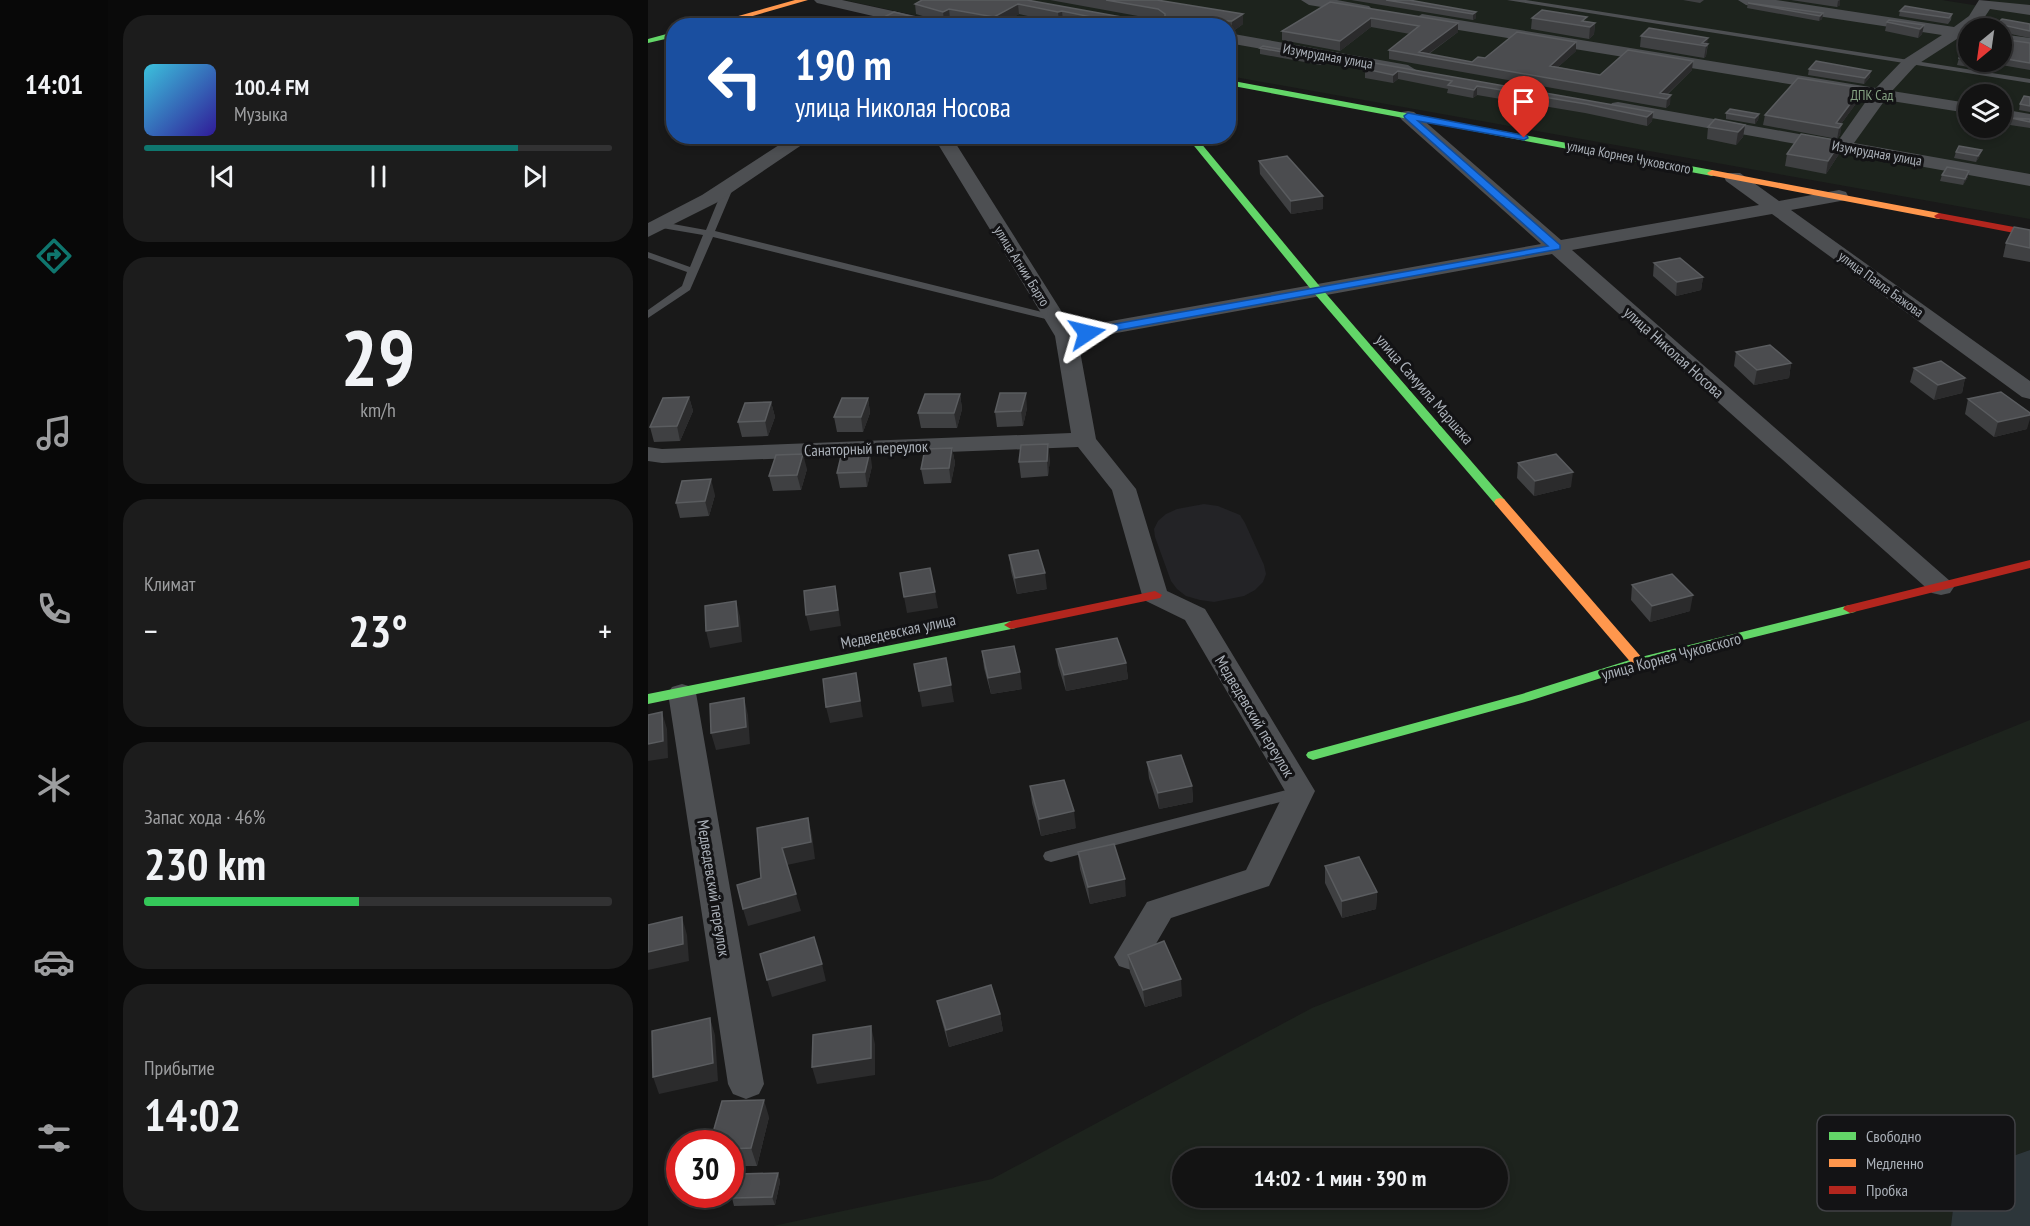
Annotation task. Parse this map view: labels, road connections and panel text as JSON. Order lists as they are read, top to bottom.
{
  "streets": {
    "street": [
      "Изумрудная улица",
      "улица Корнея Чуковского",
      "улица Агнии Барто",
      "улица Павла Бажова",
      "улица Николая Носова",
      "улица Самуила Маршака",
      "Санаторный переулок",
      "Медведевская улица",
      "Медведевский переулок"
    ]
  },
  "crossings": [
    ["улица Корнея Чуковского", "улица Павла Бажова"],
    ["улица Корнея Чуковского", "улица Николая Носова"],
    ["улица Корнея Чуковского", "улица Самуила Маршака"],
    ["улица Агнии Барто", "Санаторный переулок"],
    ["Медведевская улица", "Медведевский переулок"]
  ],
  "parks": ["ДПК Сад"],
  "legend": ["Свободно", "Медленно", "Пробка"],
  "north": "bottom left",
  "page": {
    "tabs": "14:01",
    "turn": ["190 m", "улица Николая Носова"],
    "song": ["100.4 FM", "Музыка"],
    "tile": [
      ["29", "km/h"],
      "Климат",
      ["Запас хода · 46%", "230 km"],
      ["Прибытие", "14:02"]
    ],
    "heat": ["−", "23°", "+"],
    "limit": "30",
    "trip": "14:02 · 1 мин · 390 m"
  }
}
